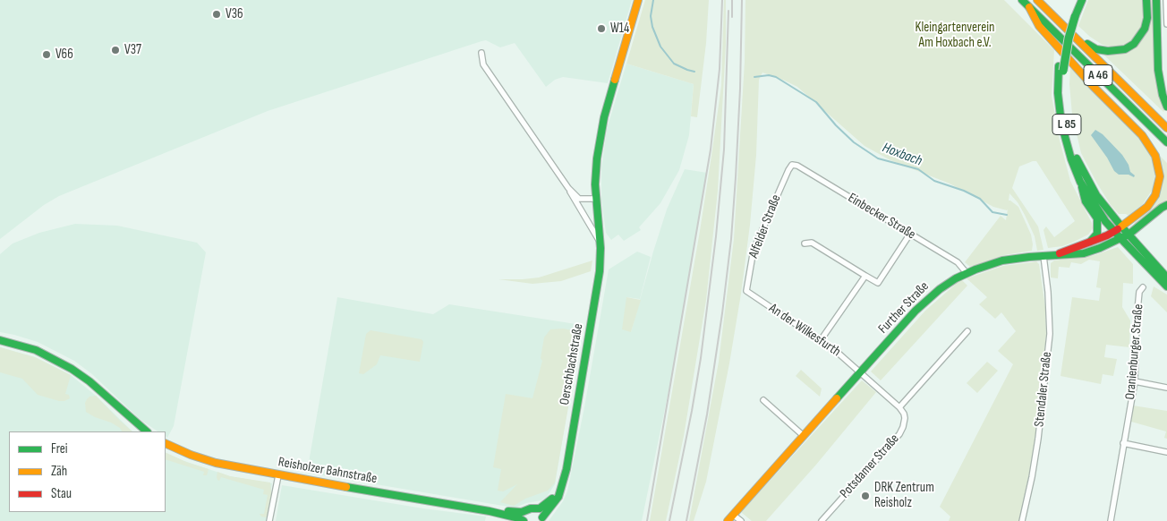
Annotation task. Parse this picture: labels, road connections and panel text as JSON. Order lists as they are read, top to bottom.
{
  "streets": {
    "main road": [
      "A 46",
      "L 85",
      "Further Straße",
      "Oerschbachstraße",
      "Reisholzer Bahnstraße"
    ],
    "street": [
      "Einbecker Straße",
      "Alfelder Straße",
      "An der Wilkesfurth",
      "Oranienburger Straße",
      "Stendaler Straße",
      "Potsdamer Straße"
    ]
  },
  "crossings": [
    ["L 85", "Further Straße"],
    ["Einbecker Straße", "Alfelder Straße"],
    ["Einbecker Straße", "Further Straße"],
    ["Alfelder Straße", "An der Wilkesfurth"],
    ["Further Straße", "An der Wilkesfurth"],
    ["Further Straße", "Stendaler Straße"],
    ["Oerschbachstraße", "Reisholzer Bahnstraße"]
  ],
  "water": ["Hoxbach"],
  "parks": ["Kleingartenverein Am Hoxbach e.V."],
  "places": [
    "V36",
    "W14",
    "V37",
    "V66",
    "DRK Zentrum Reisholz"
  ],
  "legend": ["Frei", "Zäh", "Stau"]
}
